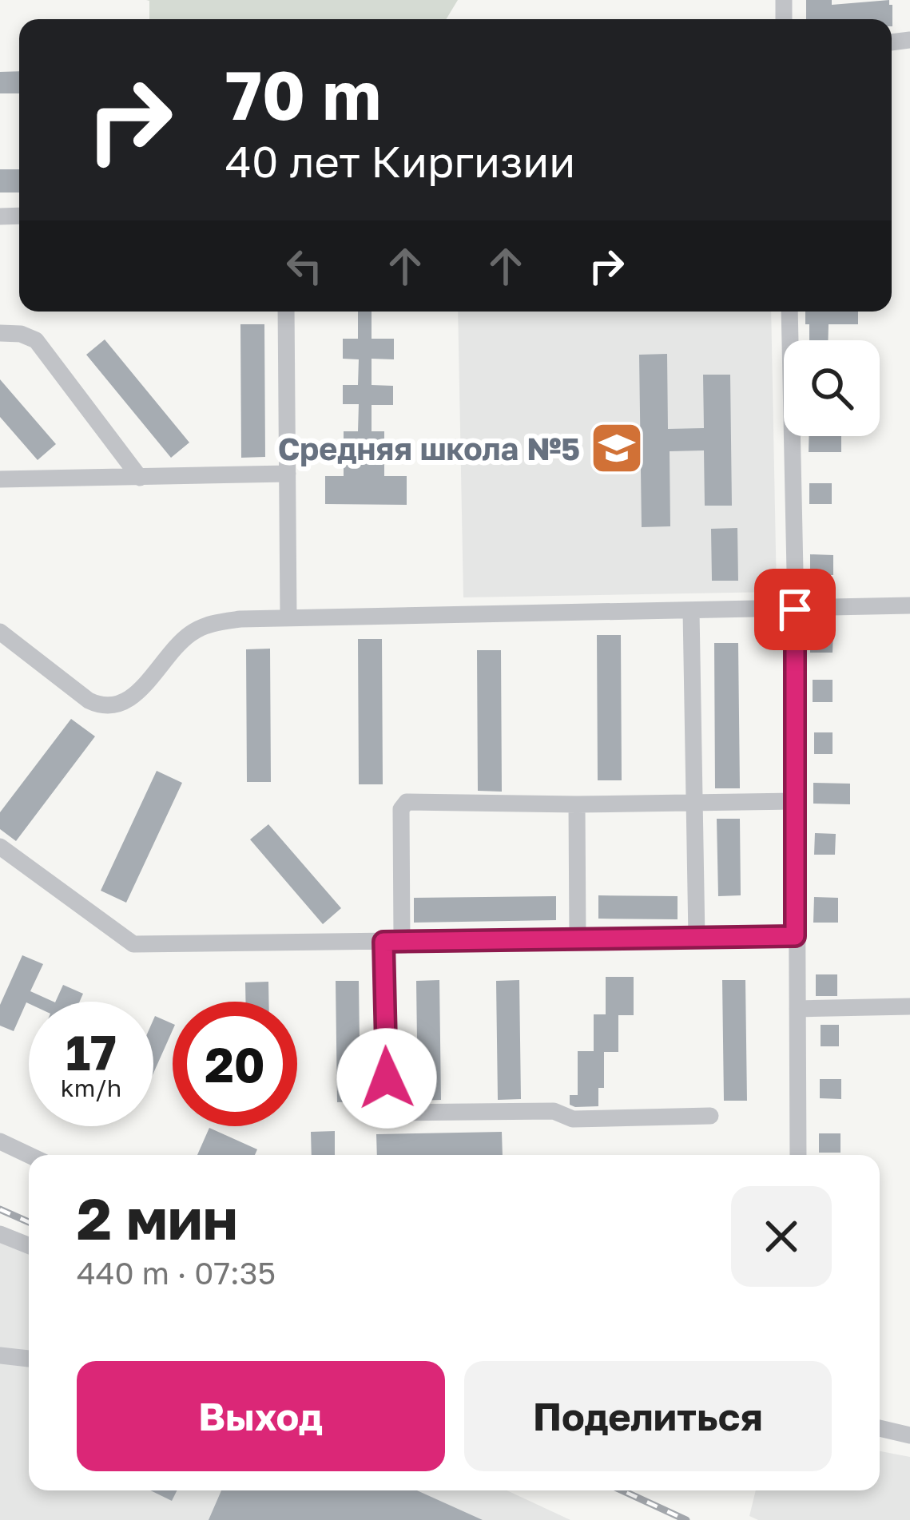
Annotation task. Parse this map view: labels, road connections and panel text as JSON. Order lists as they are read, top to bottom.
{
  "places": {
    "school or university": ["Средняя школа №5"]
  },
  "page": {
    "turn": ["70 m", "40 лет Киргизии"],
    "speed": "17 km/h",
    "limit": "20",
    "heading": ["2 мин", "440 m · 07:35"],
    "buttons": ["Выход", "Поделиться"]
  }
}
